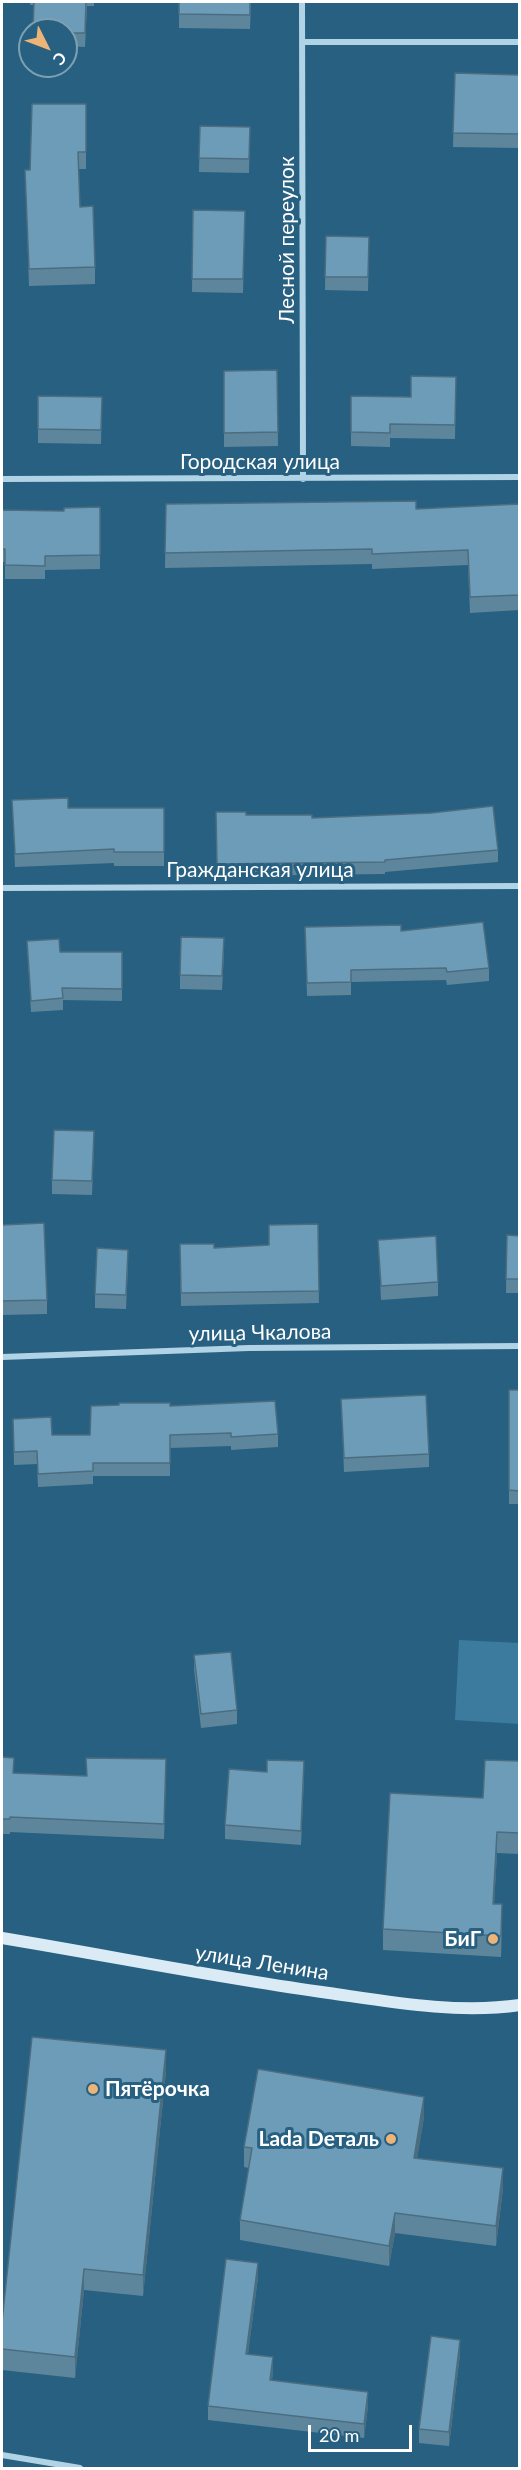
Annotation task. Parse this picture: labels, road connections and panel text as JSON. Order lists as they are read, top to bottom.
{
  "streets": {
    "main road": ["улица Ленина"],
    "street": [
      "Лесной переулок",
      "Городская улица",
      "Гражданская улица",
      "улица Чкалова"
    ]
  },
  "crossings": [
    ["Лесной переулок", "Городская улица"]
  ],
  "places": ["БиГ", "Пятёрочка", "Lada Dеталь"],
  "scale_bar": "20 m",
  "north": "bottom right"
}
